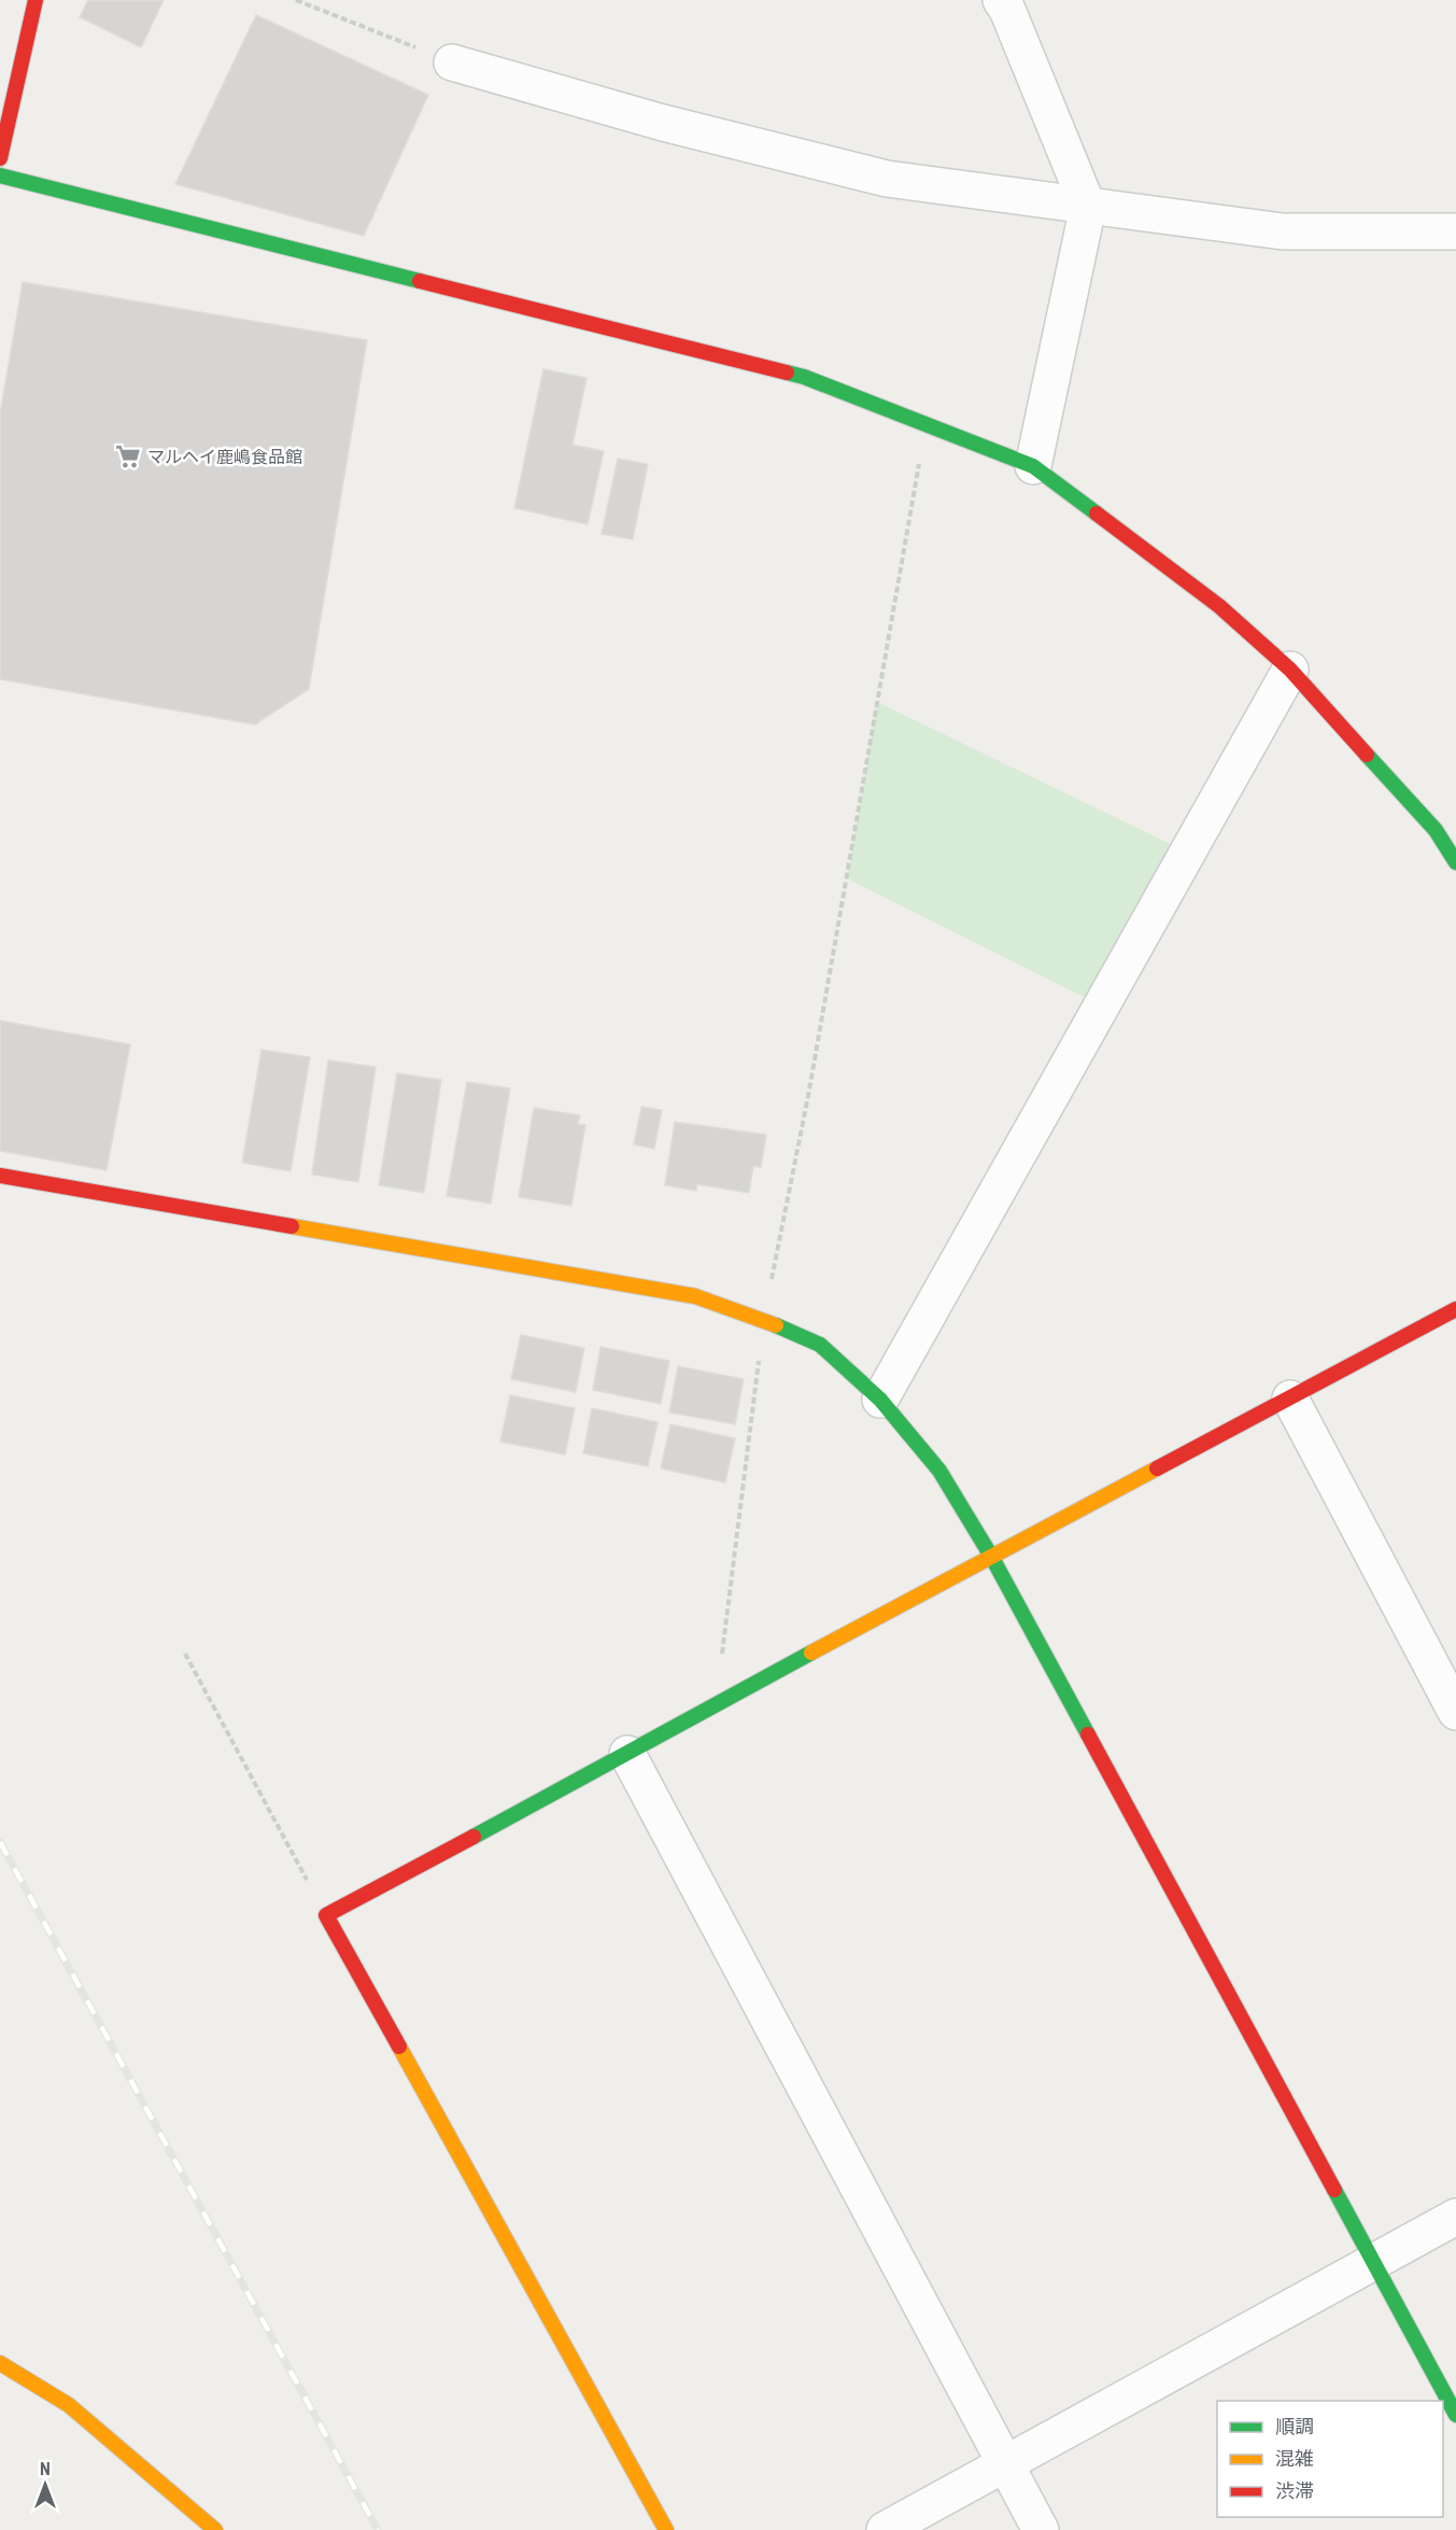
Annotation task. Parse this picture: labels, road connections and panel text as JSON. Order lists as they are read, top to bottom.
{
  "places": {
    "supermarket": ["マルヘイ鹿嶋食品館"]
  },
  "legend": ["順調", "混雑", "渋滞"],
  "north": "top"
}
